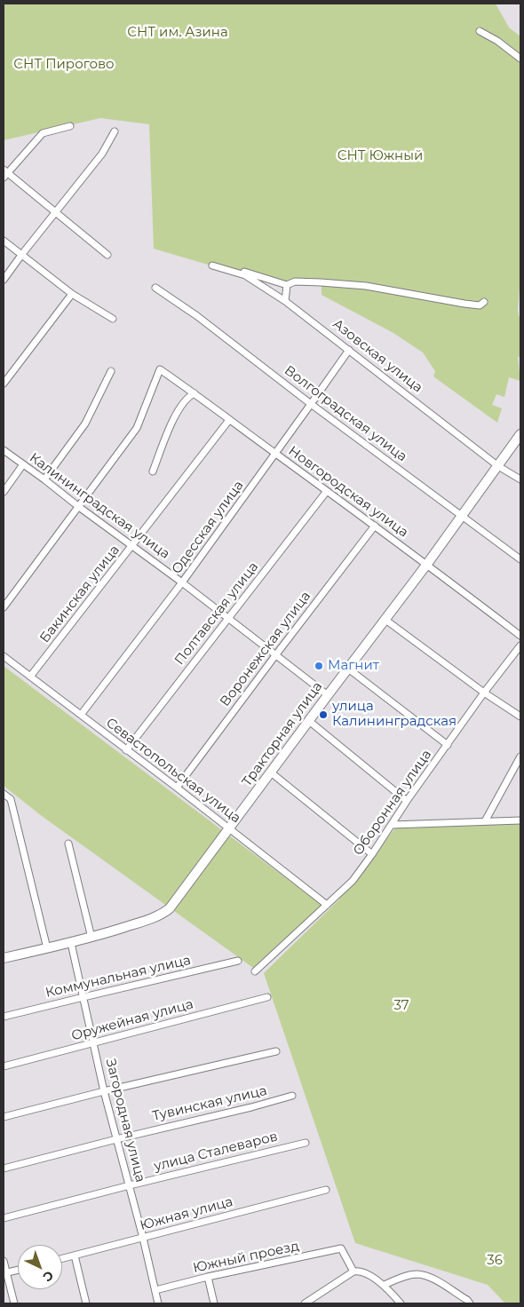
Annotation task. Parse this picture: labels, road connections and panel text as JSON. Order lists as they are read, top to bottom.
{
  "streets": {
    "street": [
      "Азовская улица",
      "Волгоградская улица",
      "Новгородская улица",
      "Калининградская улица",
      "Одесская улица",
      "Бакинская улица",
      "Полтавская улица",
      "Воронежская улица",
      "Тракторная улица",
      "Севастопольская улица",
      "Оборонная улица",
      "Коммунальная улица",
      "Оружейная улица",
      "Тувинская улица",
      "Загородная улица",
      "улица Сталеваров",
      "Южная улица",
      "Южный проезд"
    ]
  },
  "crossings": [
    ["Азовская улица", "Одесская улица"],
    ["Азовская улица", "Тракторная улица"],
    ["Волгоградская улица", "Одесская улица"],
    ["Волгоградская улица", "Тракторная улица"],
    ["Новгородская улица", "Калининградская улица"],
    ["Новгородская улица", "Одесская улица"],
    ["Новгородская улица", "Бакинская улица"],
    ["Новгородская улица", "Полтавская улица"],
    ["Новгородская улица", "Воронежская улица"],
    ["Новгородская улица", "Тракторная улица"],
    ["Калининградская улица", "Одесская улица"],
    ["Калининградская улица", "Бакинская улица"],
    ["Калининградская улица", "Полтавская улица"],
    ["Калининградская улица", "Воронежская улица"],
    ["Калининградская улица", "Тракторная улица"],
    ["Одесская улица", "Севастопольская улица"],
    ["Бакинская улица", "Севастопольская улица"],
    ["Полтавская улица", "Севастопольская улица"],
    ["Воронежская улица", "Севастопольская улица"],
    ["Тракторная улица", "Севастопольская улица"],
    ["Тракторная улица", "Загородная улица"],
    ["Севастопольская улица", "Оборонная улица"],
    ["Коммунальная улица", "Загородная улица"],
    ["Оружейная улица", "Загородная улица"],
    ["Тувинская улица", "Загородная улица"],
    ["Загородная улица", "улица Сталеваров"],
    ["Загородная улица", "Южная улица"],
    ["Загородная улица", "Южный проезд"]
  ],
  "parks": [
    "СНТ им. Азина",
    "СНТ Пирогово",
    "СНТ Южный",
    "37",
    "36"
  ],
  "places": ["Магнит", "улица Калининградская"],
  "north": "bottom right"
}
